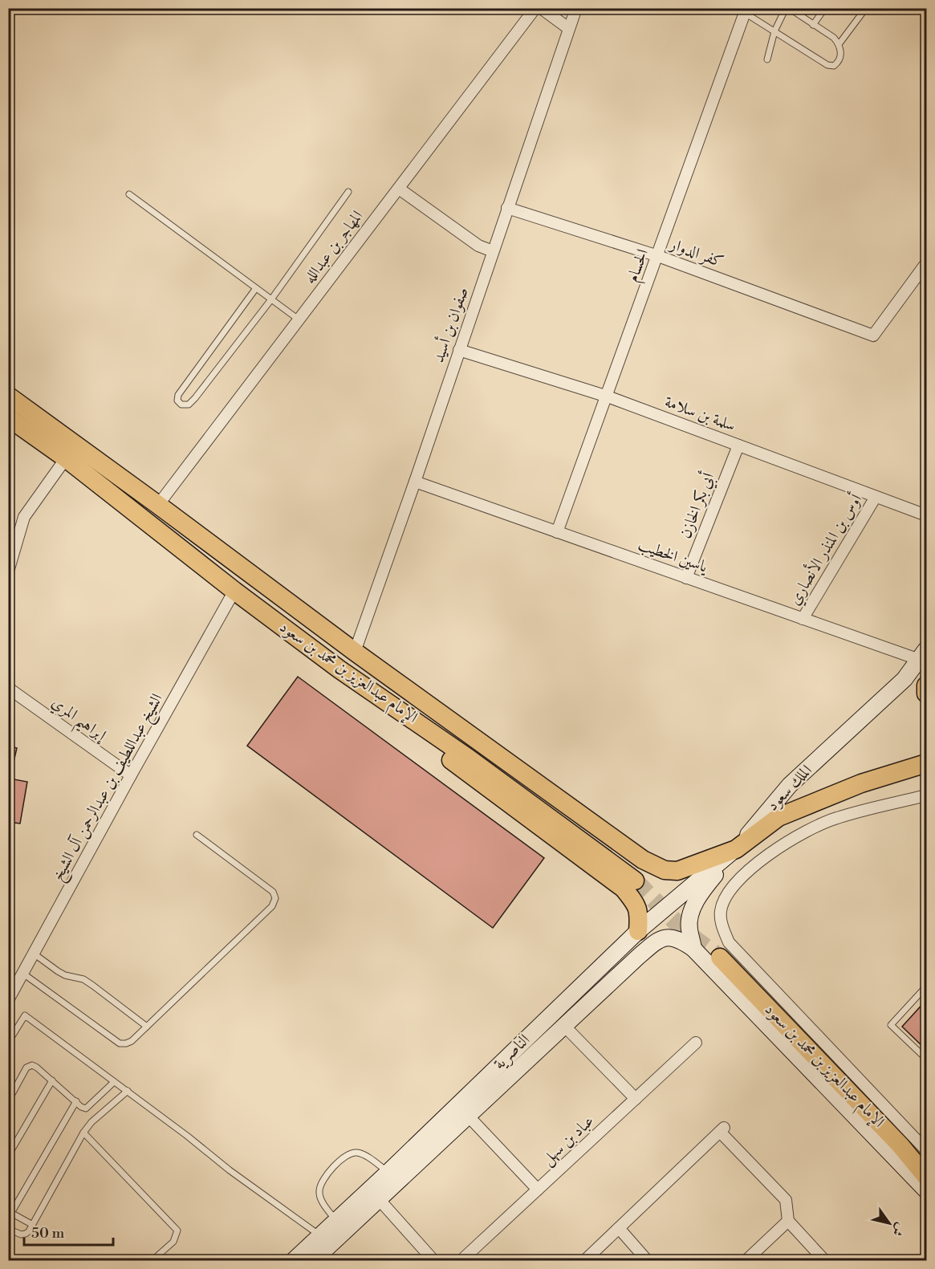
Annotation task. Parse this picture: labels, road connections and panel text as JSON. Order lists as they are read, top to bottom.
{
  "streets": {
    "main road": ["الإمام عبدالعزيز بن محمد بن سعود"],
    "street": [
      "المهاجر بن عبدالله",
      "كفر الدوار",
      "الحسام",
      "صفوان بن أسيد",
      "سلمة بن سلامة",
      "أبي بكر الخازن",
      "أوس بن المنذر الأنصاري",
      "ياسين الخطيب",
      "إبراهيم المري",
      "الشيخ عبداللطيف بن عبدالرحمن آل الشيخ",
      "الملك سعود",
      "الناصرية",
      "عباد بن سهل"
    ]
  },
  "crossings": [
    ["المهاجر بن عبدالله", "الإمام عبدالعزيز بن محمد بن سعود"],
    ["كفر الدوار", "الحسام"],
    ["كفر الدوار", "صفوان بن أسيد"],
    ["الحسام", "سلمة بن سلامة"],
    ["الحسام", "ياسين الخطيب"],
    ["صفوان بن أسيد", "سلمة بن سلامة"],
    ["صفوان بن أسيد", "ياسين الخطيب"],
    ["صفوان بن أسيد", "الإمام عبدالعزيز بن محمد بن سعود"],
    ["سلمة بن سلامة", "أبي بكر الخازن"],
    ["سلمة بن سلامة", "أوس بن المنذر الأنصاري"],
    ["أبي بكر الخازن", "ياسين الخطيب"],
    ["أوس بن المنذر الأنصاري", "ياسين الخطيب"],
    ["ياسين الخطيب", "الملك سعود"],
    ["الإمام عبدالعزيز بن محمد بن سعود", "الشيخ عبداللطيف بن عبدالرحمن آل الشيخ"],
    ["الإمام عبدالعزيز بن محمد بن سعود", "الملك سعود"],
    ["الإمام عبدالعزيز بن محمد بن سعود", "الناصرية"],
    ["إبراهيم المري", "الشيخ عبداللطيف بن عبدالرحمن آل الشيخ"],
    ["الملك سعود", "الناصرية"]
  ],
  "scale_bar": "50 m",
  "north": "bottom right"
}
